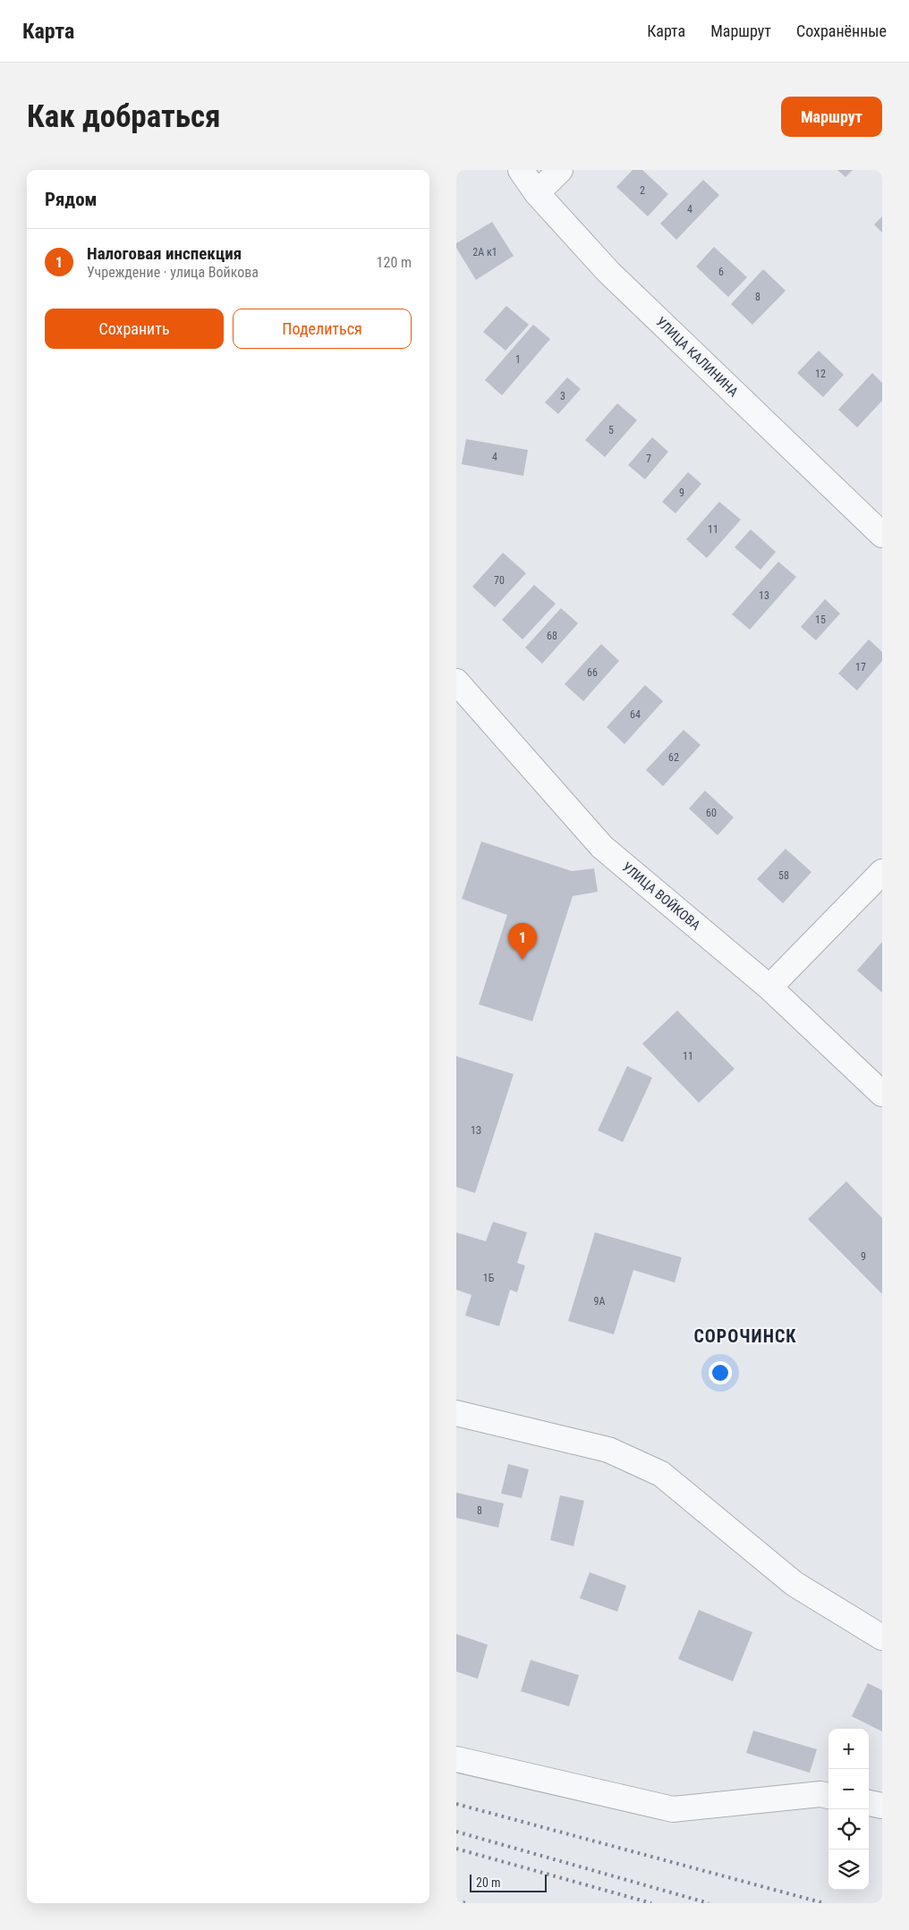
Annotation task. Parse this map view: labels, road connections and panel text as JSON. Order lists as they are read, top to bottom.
{
  "streets": {
    "street": ["УЛИЦА КАЛИНИНА", "УЛИЦА ВОЙКОВА"]
  },
  "districts": ["СОРОЧИНСК"],
  "house_numbers": [
    "2",
    "4",
    "2А к1",
    "6",
    "8",
    "1",
    "12",
    "3",
    "5",
    "4",
    "7",
    "9",
    "11",
    "70",
    "13",
    "15",
    "68",
    "17",
    "66",
    "64",
    "62",
    "60",
    "58",
    "11",
    "1З",
    "9",
    "1Б",
    "9А",
    "8"
  ],
  "scale_bar": "20 m",
  "page": {
    "header": "Карта",
    "nav": ["Карта", "Маршрут", "Сохранённые"],
    "buttons": [
      "Маршрут",
      ["Сохранить", "Поделиться"]
    ],
    "title": "Как добраться",
    "heading": "Рядом",
    "list": [
      {
        "mark": "1",
        "name": "Налоговая инспекция",
        "note": "Учреждение · улица Войкова",
        "value": "120 m"
      }
    ],
    "pins": "1",
    "map_buttons": ["+", "−"],
    "scale": "20 m"
  }
}
